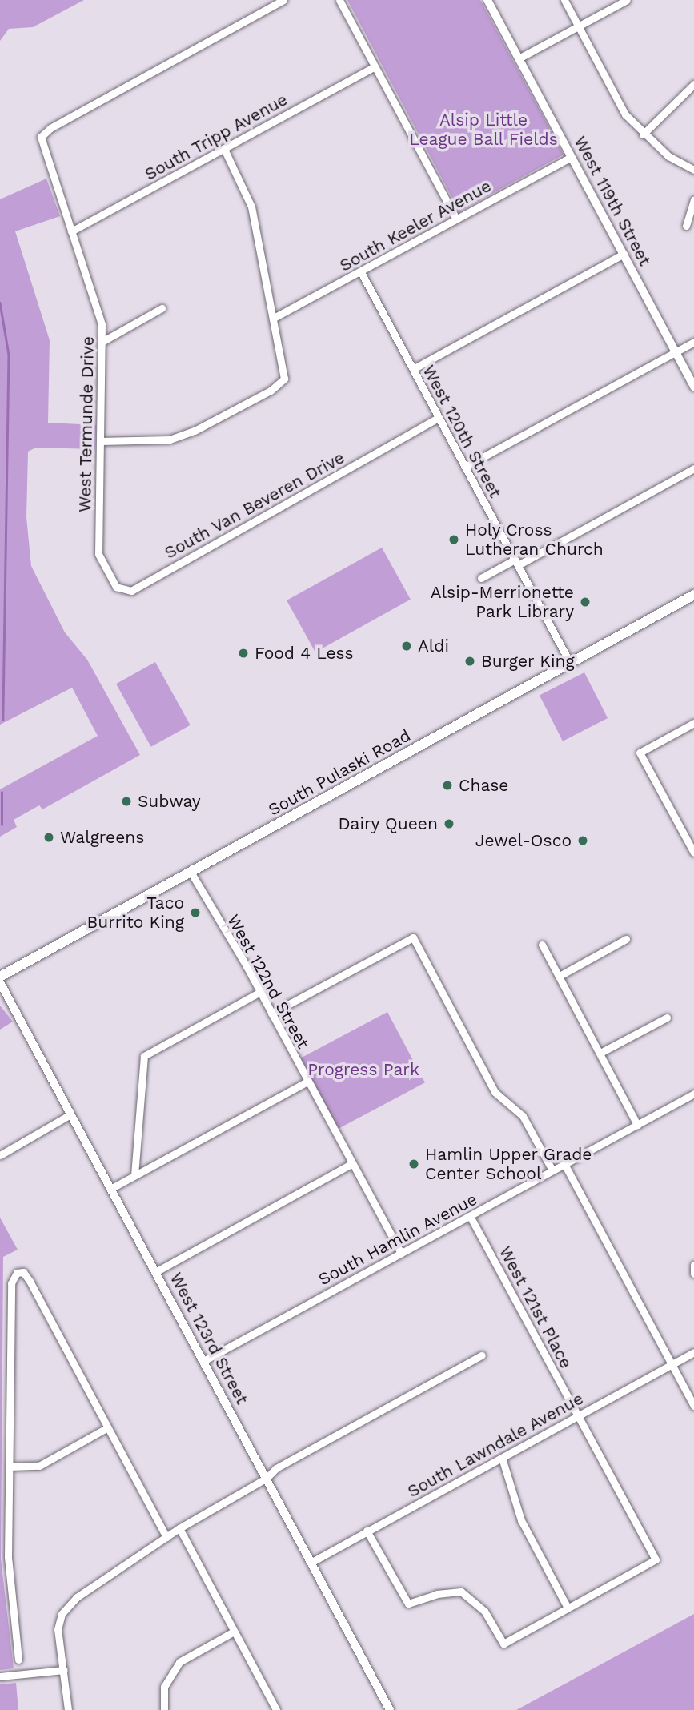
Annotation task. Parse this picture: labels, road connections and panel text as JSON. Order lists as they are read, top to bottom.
{
  "streets": {
    "main road": ["South Pulaski Road"],
    "street": [
      "South Tripp Avenue",
      "West 119th Street",
      "South Keeler Avenue",
      "West Termunde Drive",
      "West 120th Street",
      "South Van Beveren Drive",
      "West 122nd Street",
      "South Hamlin Avenue",
      "West 121st Place",
      "West 123rd Street",
      "South Lawndale Avenue"
    ]
  },
  "crossings": [
    ["South Tripp Avenue", "West Termunde Drive"],
    ["West 119th Street", "South Keeler Avenue"],
    ["South Keeler Avenue", "West 120th Street"],
    ["West Termunde Drive", "South Van Beveren Drive"],
    ["West 120th Street", "South Van Beveren Drive"],
    ["West 120th Street", "South Pulaski Road"],
    ["South Pulaski Road", "West 122nd Street"],
    ["West 122nd Street", "South Hamlin Avenue"],
    ["South Hamlin Avenue", "West 121st Place"],
    ["South Hamlin Avenue", "West 123rd Street"],
    ["West 121st Place", "South Lawndale Avenue"],
    ["West 123rd Street", "South Lawndale Avenue"]
  ],
  "parks": ["Alsip Little League Ball Fields", "Progress Park"],
  "places": [
    "Holy Cross Lutheran Church",
    "Alsip-Merrionette Park Library",
    "Aldi",
    "Food 4 Less",
    "Burger King",
    "Chase",
    "Subway",
    "Dairy Queen",
    "Walgreens",
    "Jewel-Osco",
    "Taco Burrito King",
    "Hamlin Upper Grade Center School"
  ]
}
